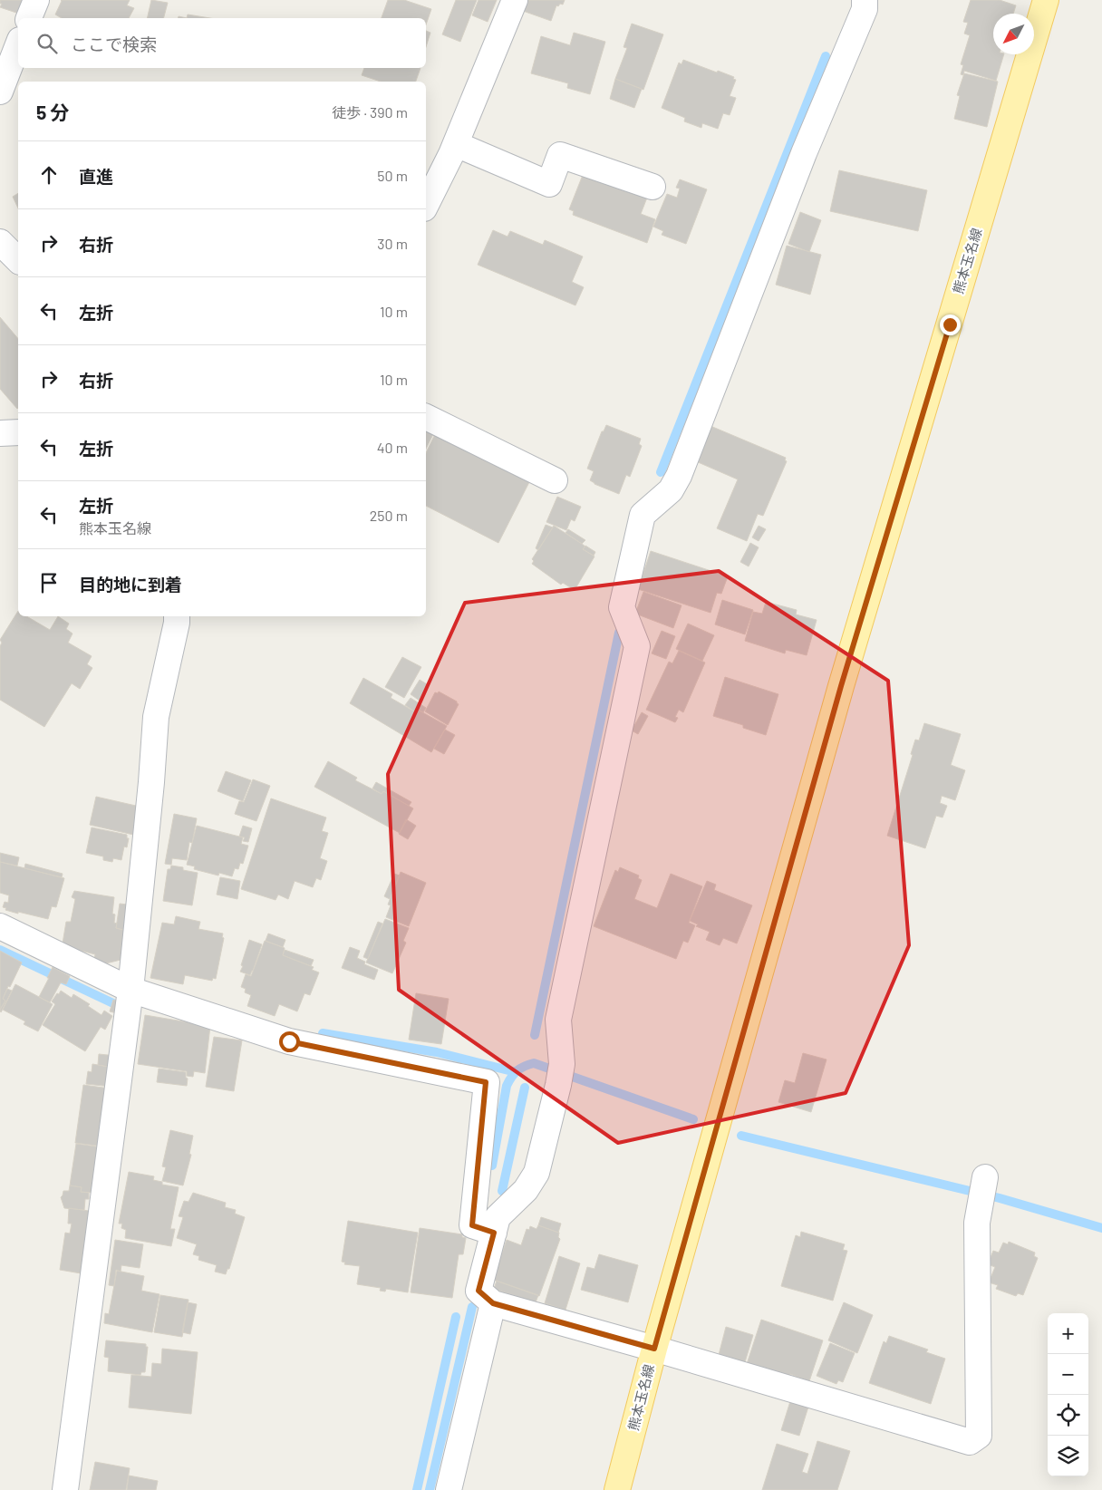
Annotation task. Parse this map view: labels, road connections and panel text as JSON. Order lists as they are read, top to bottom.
{
  "streets": {
    "main road": ["熊本玉名線"]
  },
  "north": "bottom left",
  "page": {
    "search": "ここで検索",
    "heading": ["5 分", "徒歩 · 390 m"],
    "list": [
      ["直進", "50 m"],
      ["右折", "30 m"],
      ["左折", "10 m"],
      ["右折", "10 m"],
      ["左折", "40 m"],
      ["左折", "熊本玉名線", "250 m"],
      "目的地に到着"
    ],
    "map_buttons": ["+", "−"]
  }
}
